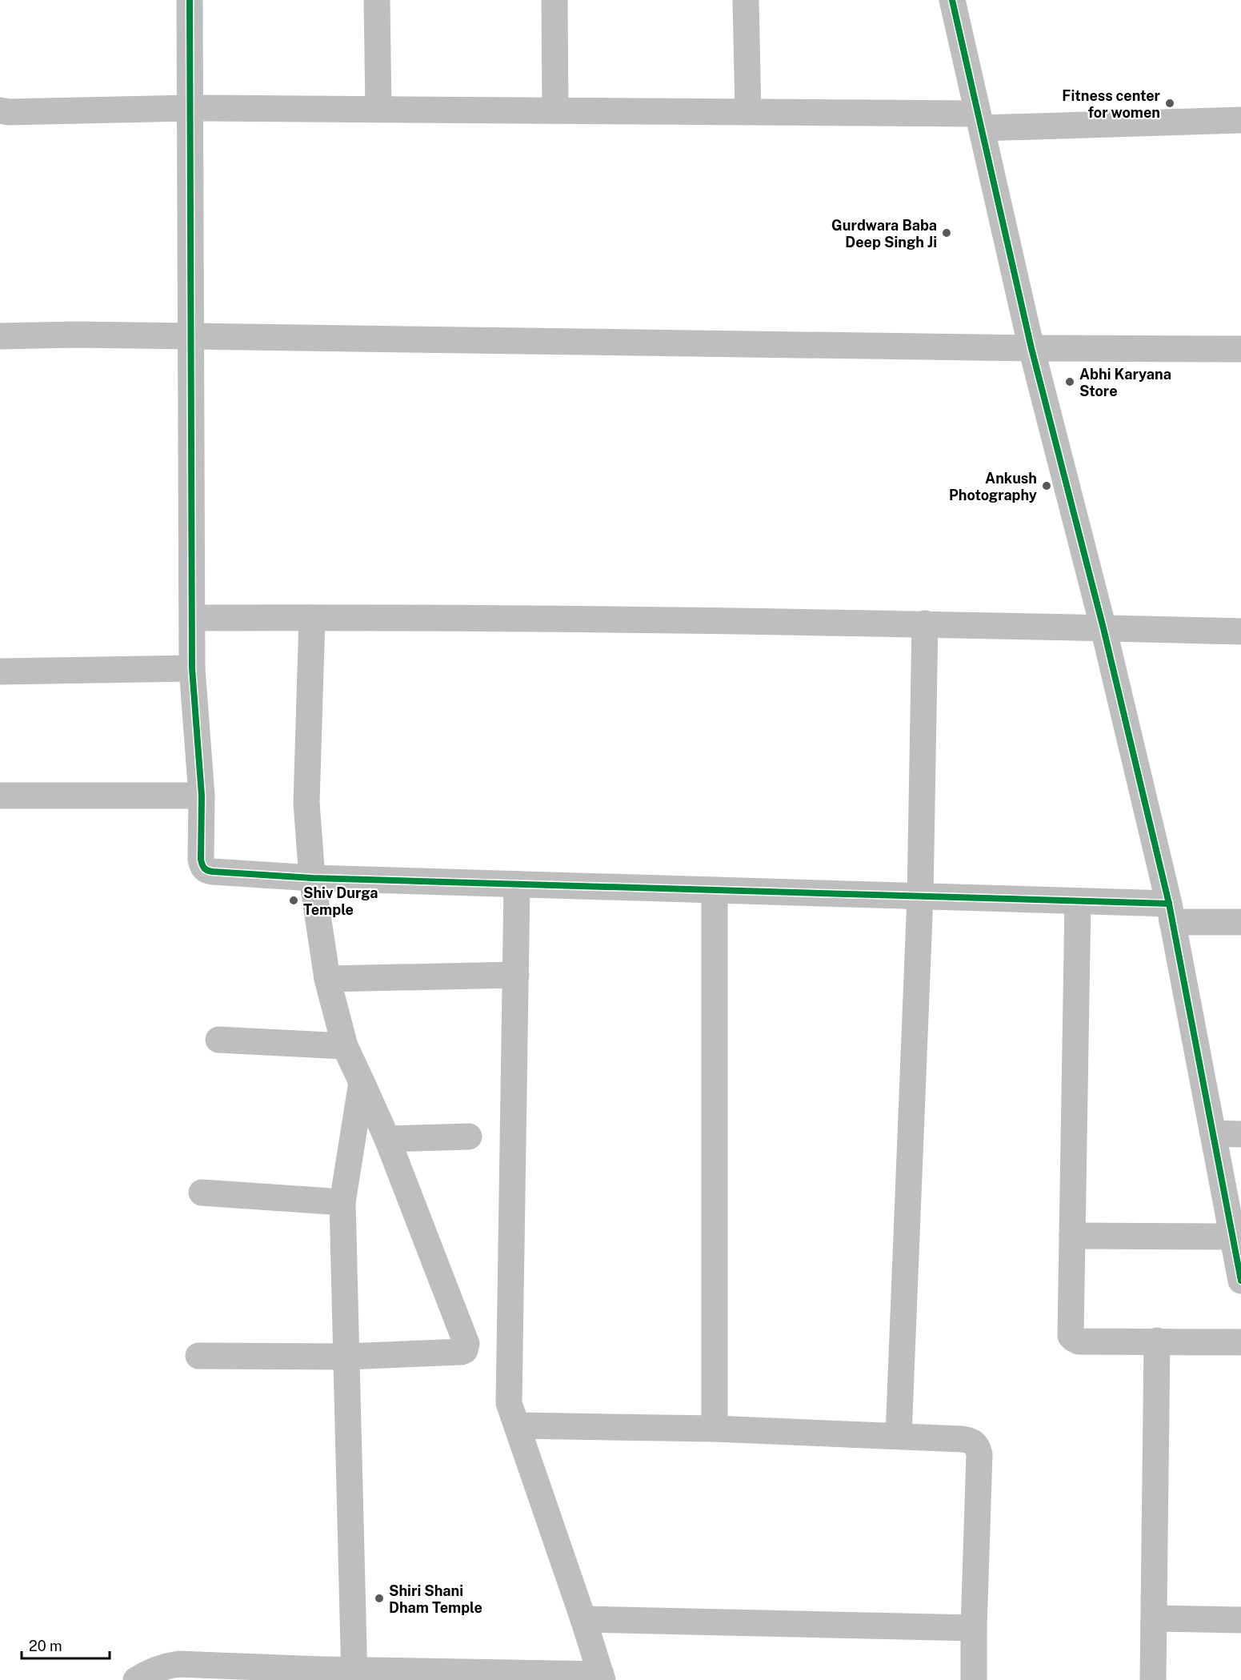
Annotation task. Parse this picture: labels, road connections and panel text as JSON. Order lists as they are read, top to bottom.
{
  "places": [
    "Fitness center for women",
    "Gurdwara Baba Deep Singh Ji",
    "Abhi Karyana Store",
    "Ankush Photography",
    "Shiv Durga Temple",
    "Shiri Shani Dham Temple"
  ],
  "scale_bar": "20 m"
}
